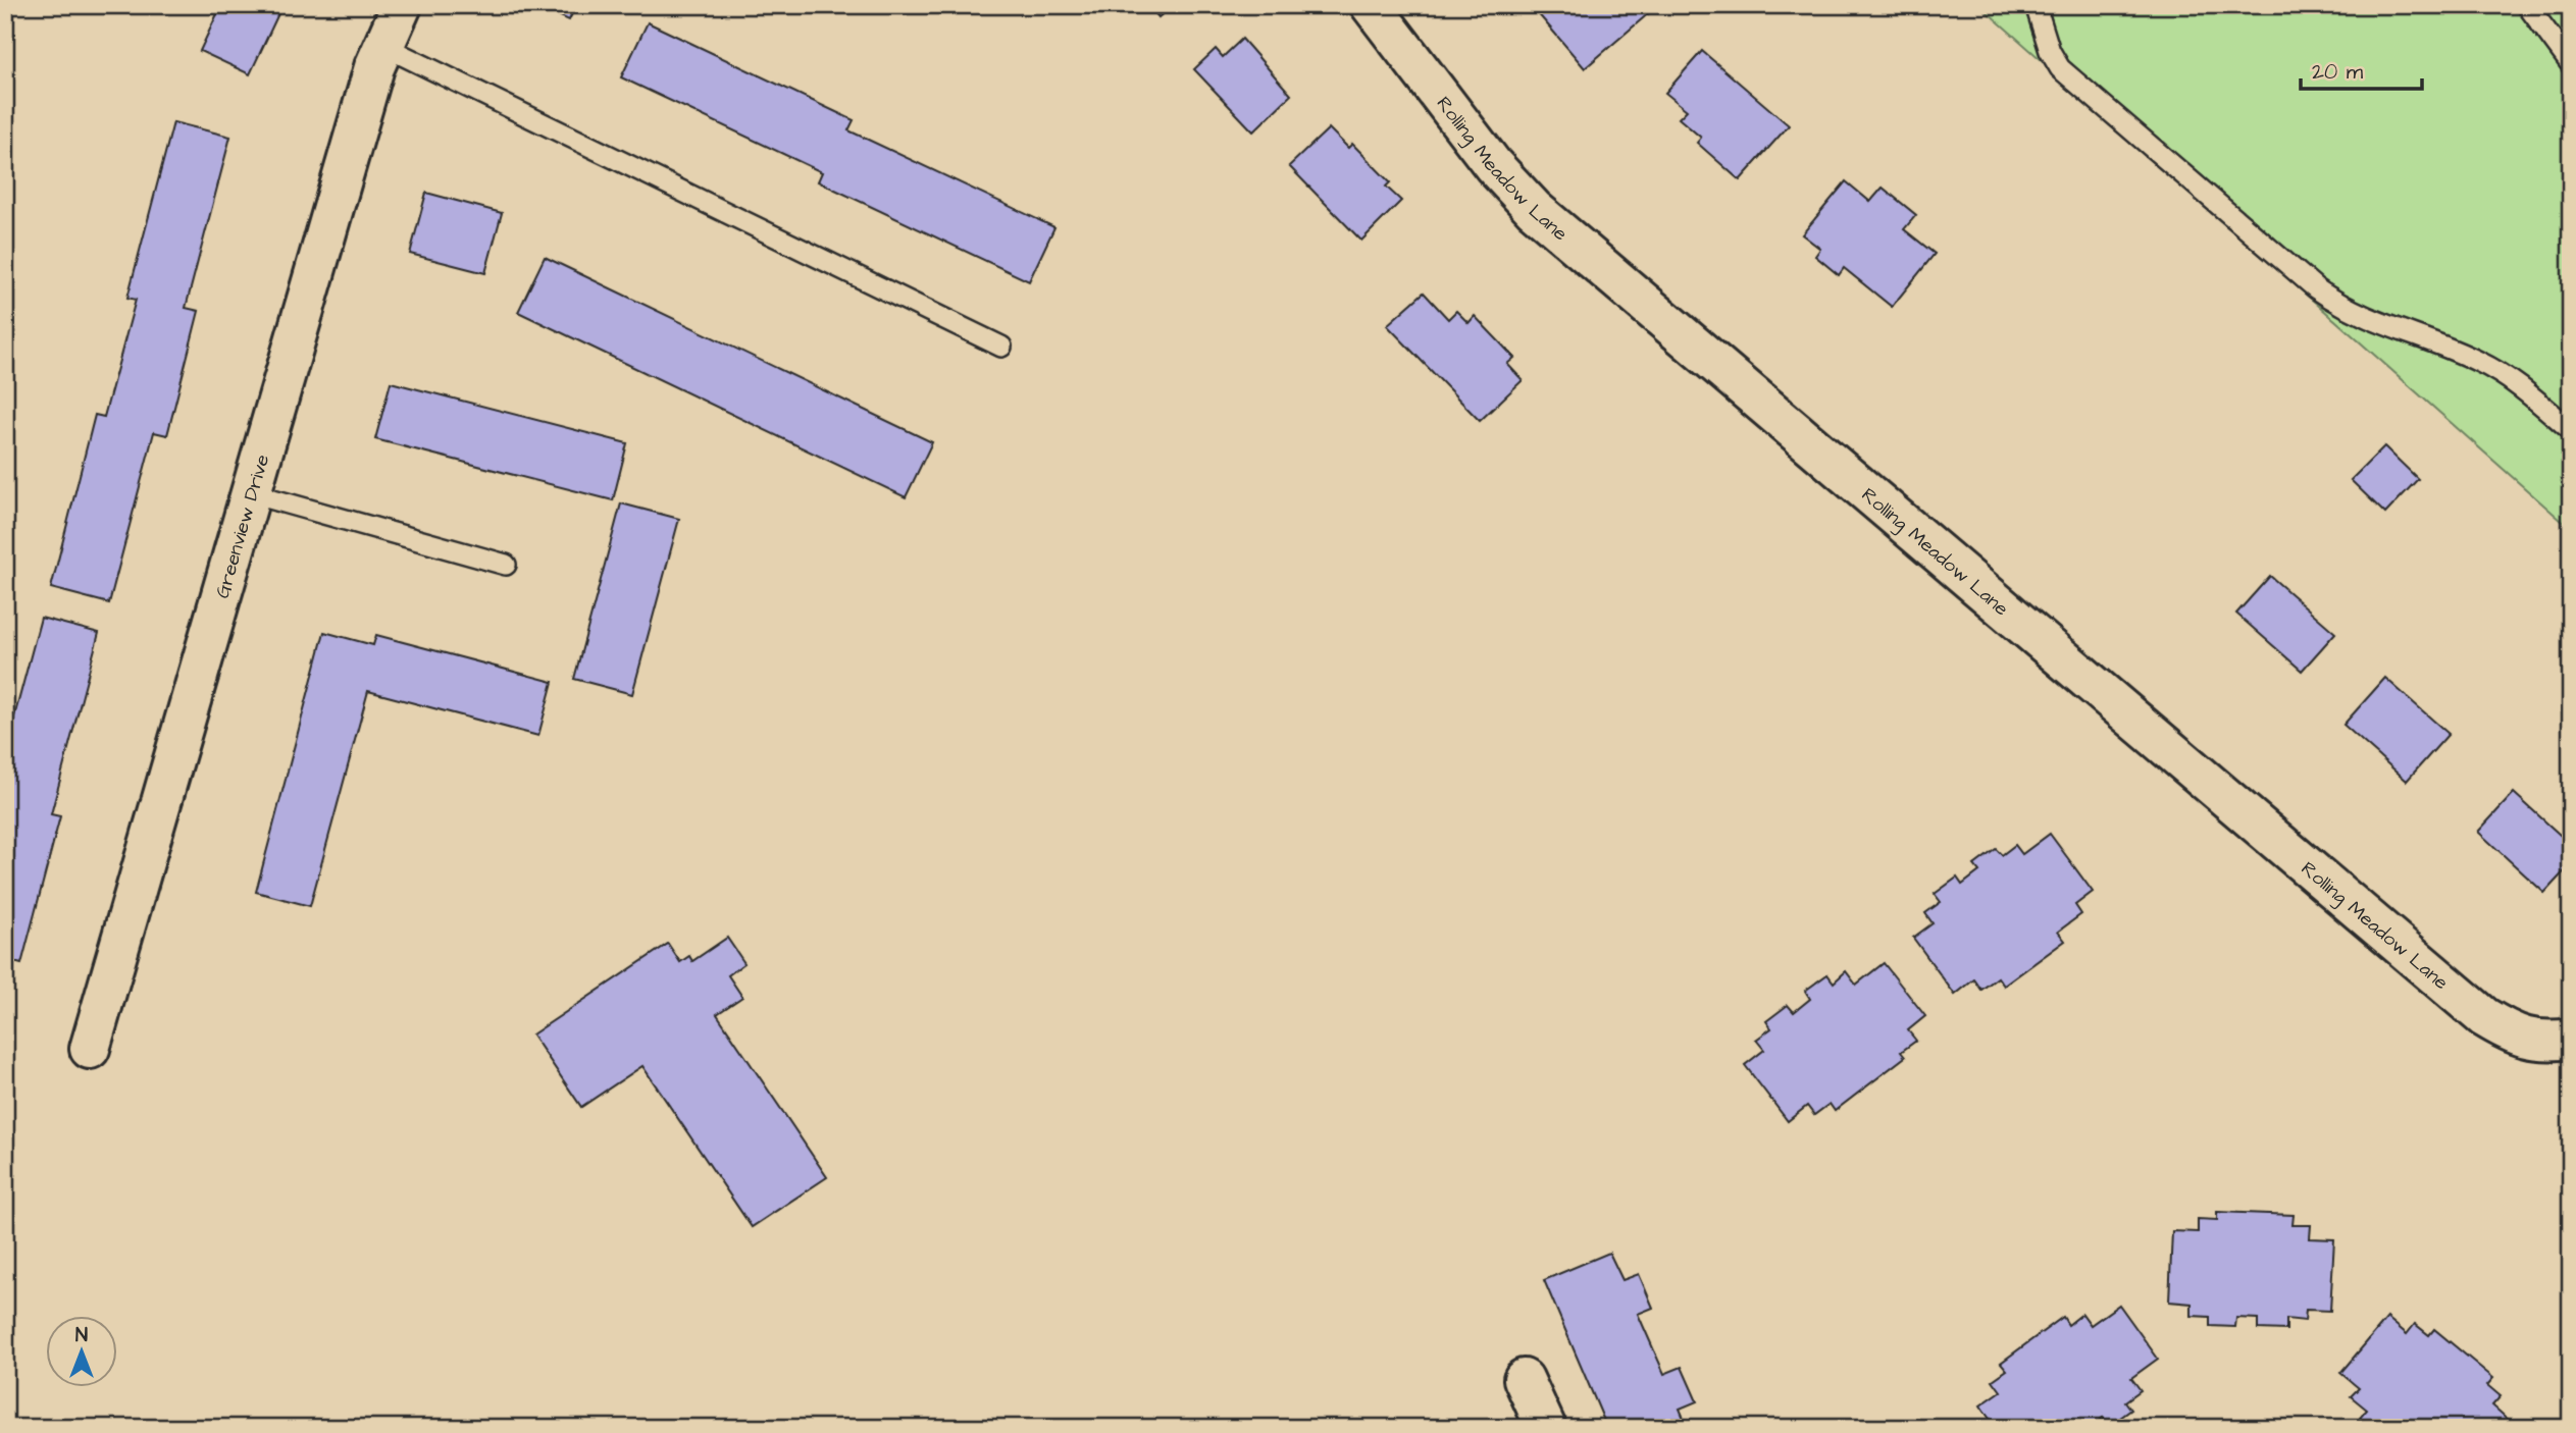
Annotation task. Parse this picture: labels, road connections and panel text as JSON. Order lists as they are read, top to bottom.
{
  "streets": {
    "street": ["Rolling Meadow Lane", "Greenview Drive"]
  },
  "scale_bar": "20 m",
  "north": "top"
}
